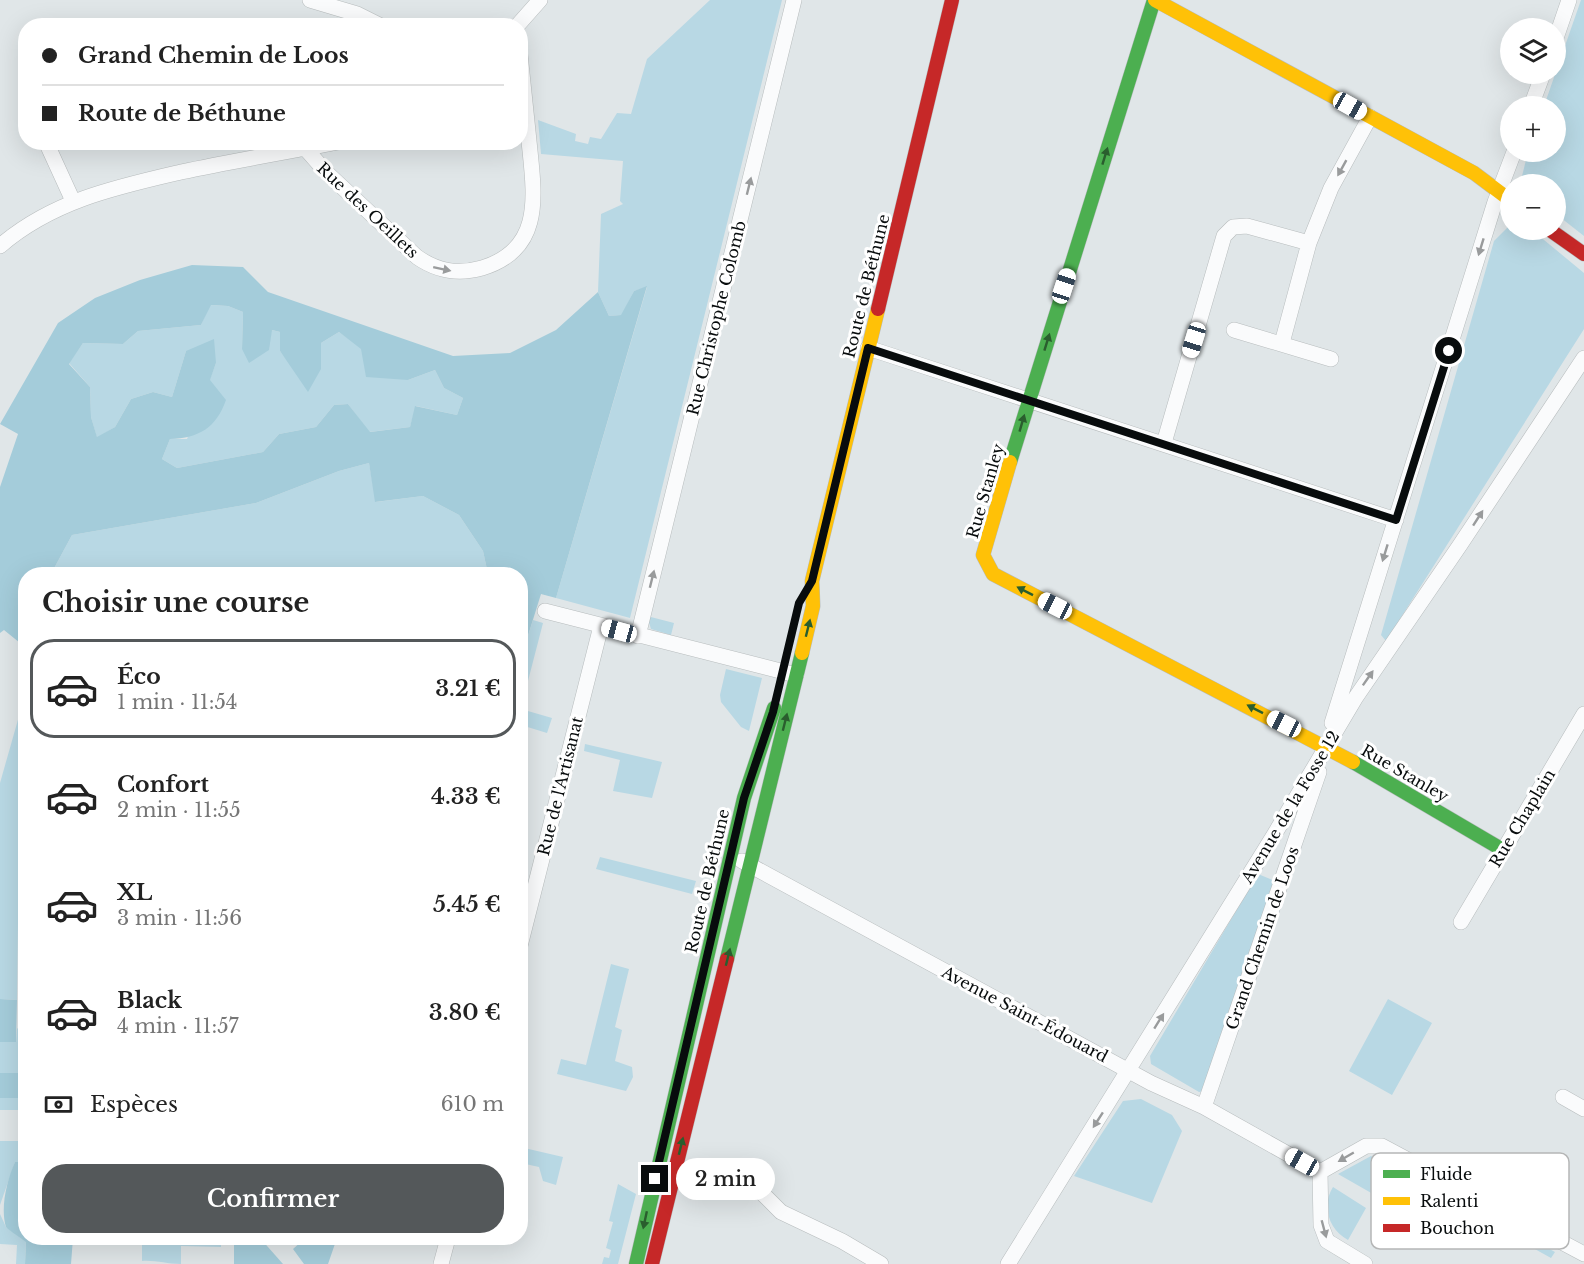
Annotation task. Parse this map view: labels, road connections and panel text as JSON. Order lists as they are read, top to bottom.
{
  "streets": {
    "main road": ["Route de Béthune", "Rue Stanley"],
    "street": [
      "Rue des Oeillets",
      "Rue Christophe Colomb",
      "Rue de l'Artisanat",
      "Avenue de la Fosse 12",
      "Rue Chaplain",
      "Grand Chemin de Loos",
      "Avenue Saint-Édouard"
    ]
  },
  "crossings": [
    ["Route de Béthune", "Avenue Saint-Édouard"],
    ["Rue Stanley", "Avenue de la Fosse 12"],
    ["Rue Stanley", "Rue Chaplain"],
    ["Rue Stanley", "Grand Chemin de Loos"],
    ["Avenue de la Fosse 12", "Grand Chemin de Loos"],
    ["Avenue de la Fosse 12", "Avenue Saint-Édouard"],
    ["Grand Chemin de Loos", "Avenue Saint-Édouard"]
  ],
  "one_way": ["Rue Christophe Colomb", "Grand Chemin de Loos"],
  "legend": ["Fluide", "Ralenti", "Bouchon"],
  "page": {
    "map_buttons": ["+", "−"],
    "banner": ["Grand Chemin de Loos", "Route de Béthune"],
    "heading": "Choisir une course",
    "list": [
      {
        "name": "Éco",
        "note": "1 min · 11:54",
        "value": "3.21 €"
      },
      {
        "name": "Confort",
        "note": "2 min · 11:55",
        "value": "4.33 €"
      },
      {
        "name": "XL",
        "note": "3 min · 11:56",
        "value": "5.45 €"
      },
      {
        "name": "Black",
        "note": "4 min · 11:57",
        "value": "3.80 €"
      }
    ],
    "pay": ["Espèces", "610 m"],
    "buttons": "Confirmer",
    "bubble": "2 min"
  }
}
